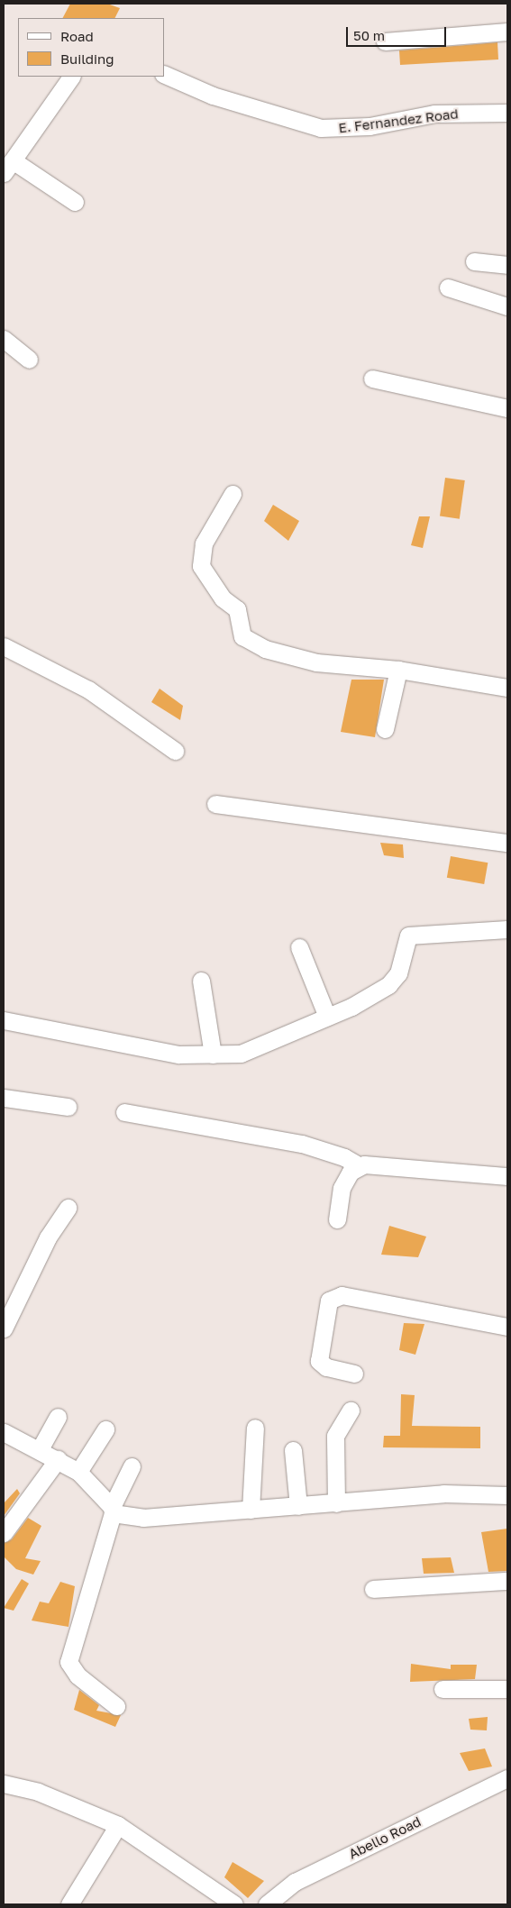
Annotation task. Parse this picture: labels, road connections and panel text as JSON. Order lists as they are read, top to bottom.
{
  "streets": {
    "street": ["E. Fernandez Road", "Abello Road"]
  },
  "legend": ["Road", "Building"],
  "scale_bar": "50 m"
}
